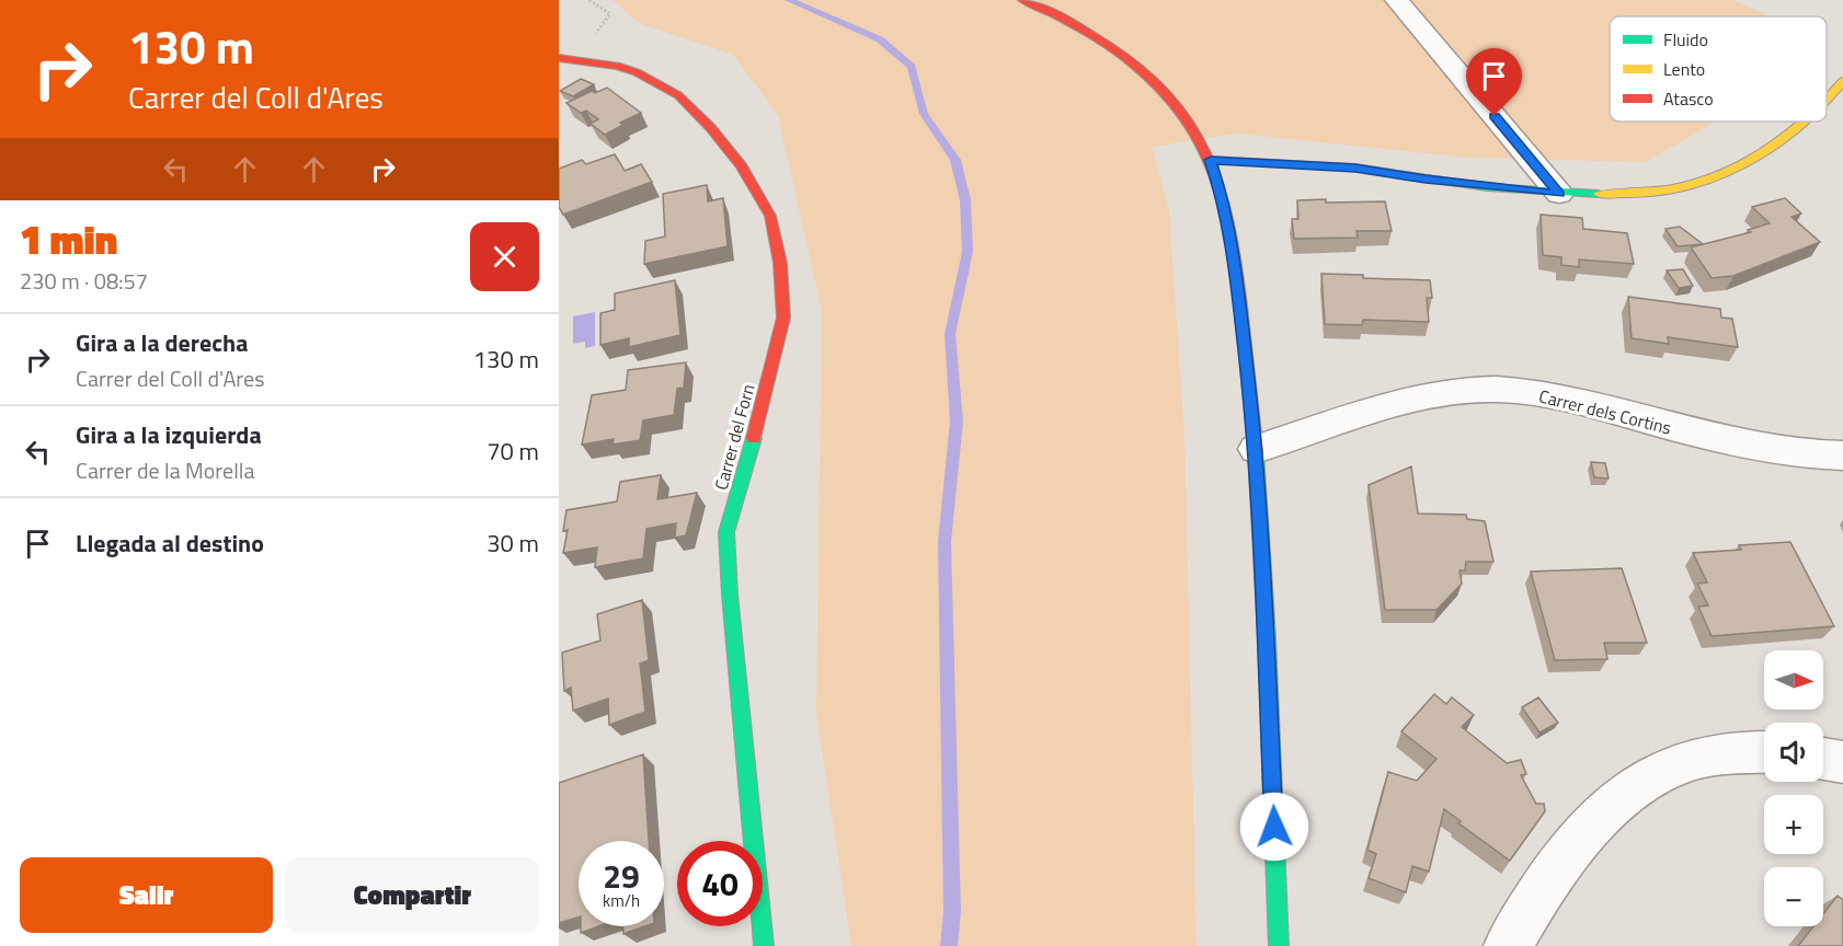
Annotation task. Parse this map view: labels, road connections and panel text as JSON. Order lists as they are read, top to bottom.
{
  "streets": {
    "street": ["Carrer dels Cortins", "Carrer del Forn"]
  },
  "legend": ["Fluido", "Lento", "Atasco"],
  "north": "right",
  "page": {
    "turn": ["130 m", "Carrer del Coll d'Ares"],
    "heading": ["1 min", "230 m · 08:57"],
    "list": [
      {
        "name": "Gira a la derecha",
        "note": "Carrer del Coll d'Ares",
        "value": "130 m"
      },
      {
        "name": "Gira a la izquierda",
        "note": "Carrer de la Morella",
        "value": "70 m"
      },
      {
        "name": "Llegada al destino",
        "value": "30 m"
      }
    ],
    "map_buttons": ["+", "−"],
    "speed": "29 km/h",
    "limit": "40",
    "buttons": ["Salir", "Compartir"]
  }
}
